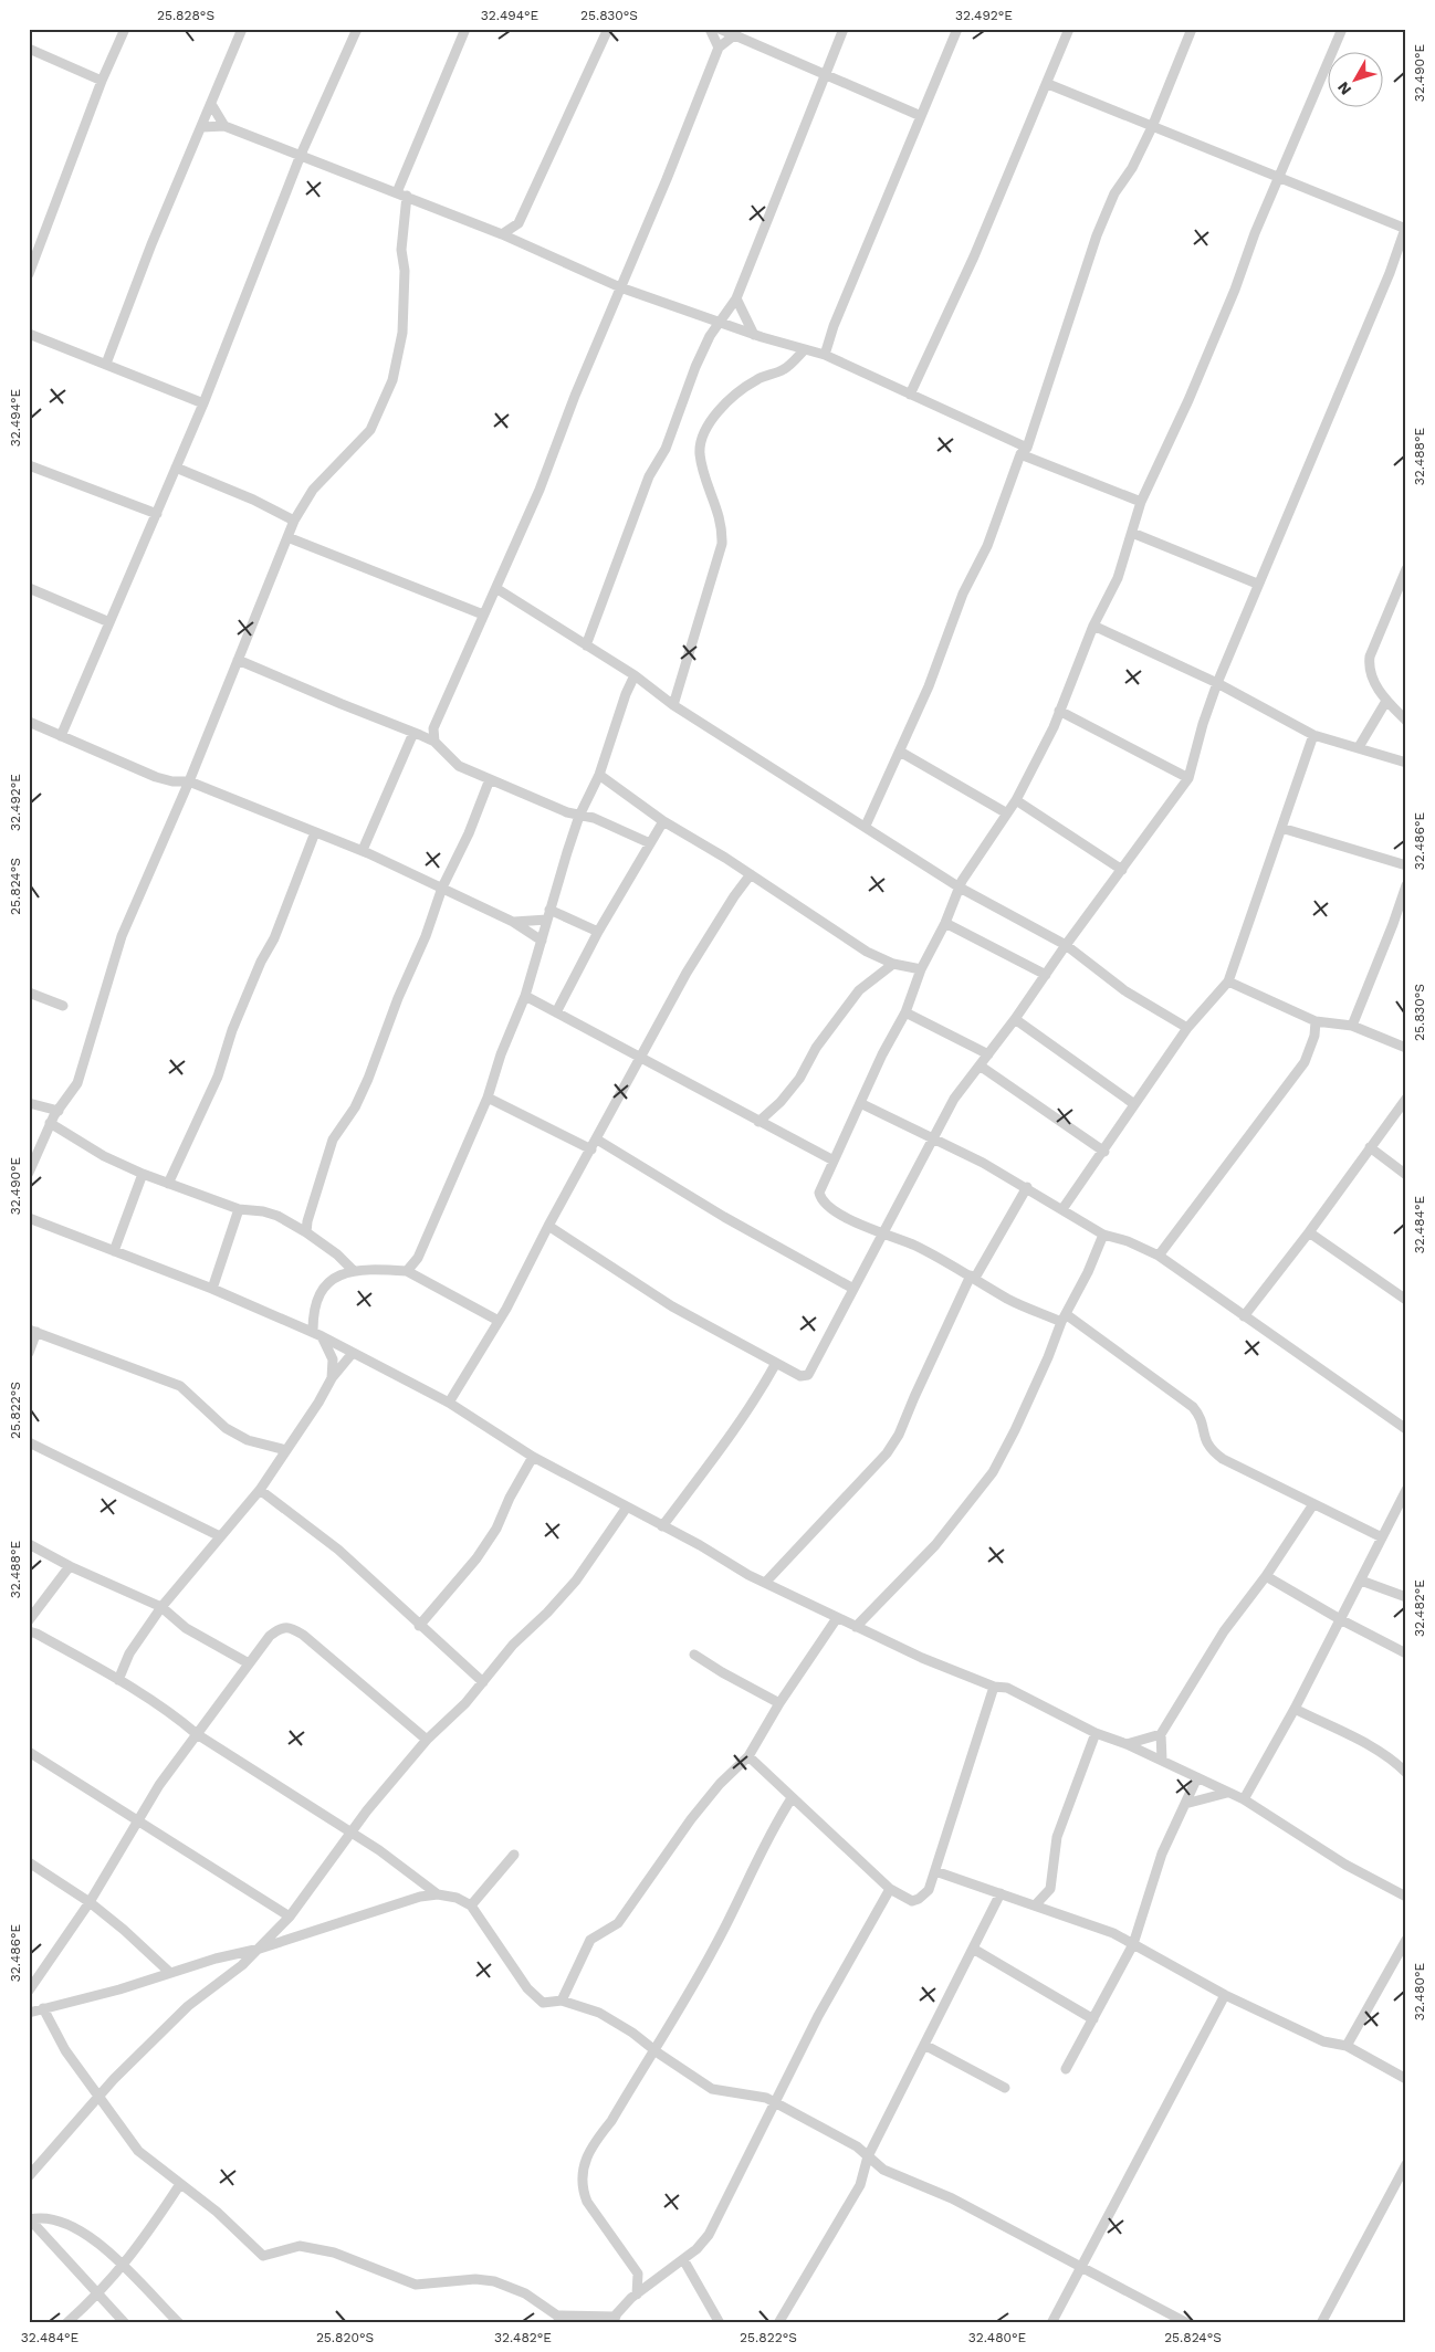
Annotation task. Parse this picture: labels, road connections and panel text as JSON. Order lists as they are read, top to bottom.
{
  "north": "bottom left",
  "coordinates": [
    "25.828°S",
    "32.494°E",
    "25.830°S",
    "32.492°E",
    "32.490°E",
    "32.488°E",
    "32.486°E",
    "25.824°S",
    "32.484°E",
    "25.822°S",
    "32.482°E",
    "32.480°E",
    "25.820°S"
  ]
}
